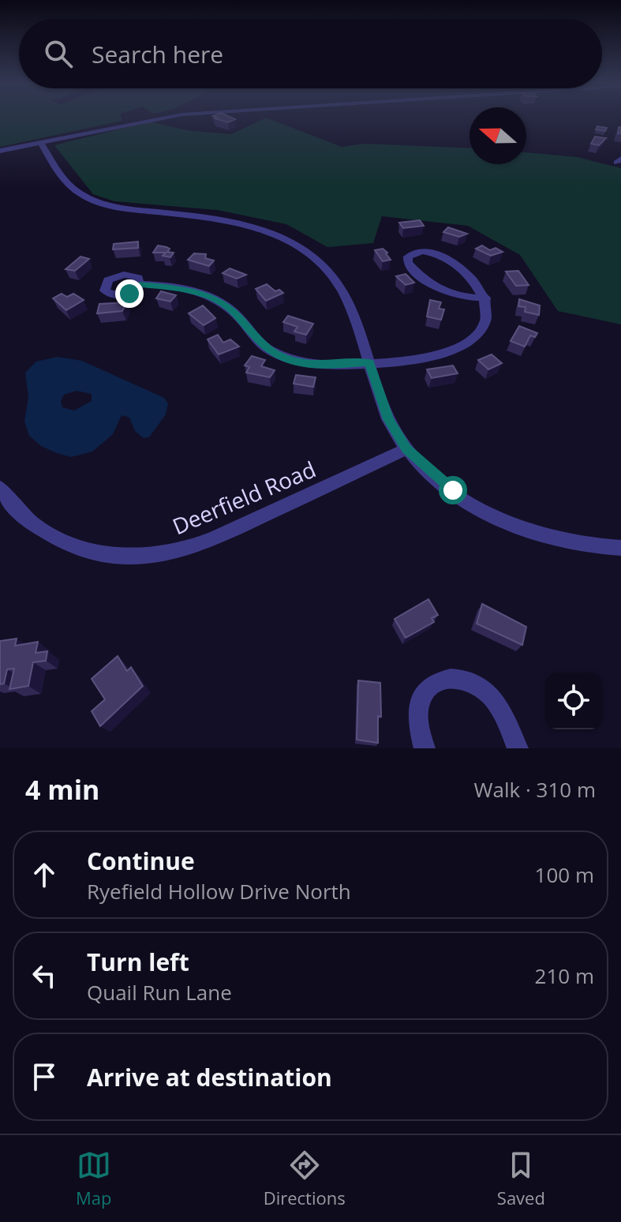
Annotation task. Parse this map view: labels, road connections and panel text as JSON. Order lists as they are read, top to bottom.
{
  "streets": {
    "street": ["Deerfield Road"]
  },
  "north": "left",
  "page": {
    "search": "Search here",
    "heading": ["4 min", "Walk · 310 m"],
    "list": [
      ["Continue", "Ryefield Hollow Drive North", "100 m"],
      ["Turn left", "Quail Run Lane", "210 m"],
      "Arrive at destination"
    ],
    "nav": ["Map", "Directions", "Saved"]
  }
}
